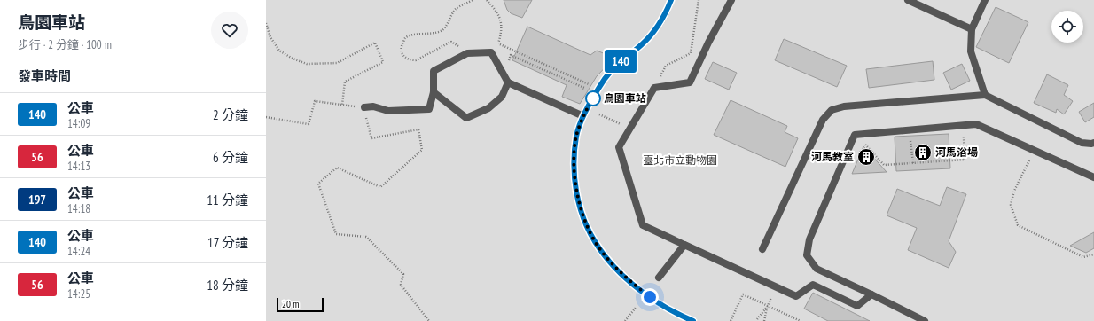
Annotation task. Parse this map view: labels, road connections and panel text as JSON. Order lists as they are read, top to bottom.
{
  "parks": ["臺北市立動物園"],
  "places": {
    "other": ["鳥園車站"],
    "building": ["河馬浴場", "河馬教室"]
  },
  "lines": ["bus line 140"],
  "scale_bar": "20 m",
  "page": {
    "heading": [
      ["鳥園車站", "步行 · 2 分鐘 · 100 m"],
      "發車時間"
    ],
    "on_map": "140",
    "list": [
      {
        "mark": "140",
        "name": "公車",
        "note": "14:09",
        "value": "2 分鐘"
      },
      {
        "mark": "56",
        "name": "公車",
        "note": "14:13",
        "value": "6 分鐘"
      },
      {
        "mark": "197",
        "name": "公車",
        "note": "14:18",
        "value": "11 分鐘"
      },
      {
        "mark": "140",
        "name": "公車",
        "note": "14:24",
        "value": "17 分鐘"
      },
      {
        "mark": "56",
        "name": "公車",
        "note": "14:25",
        "value": "18 分鐘"
      }
    ],
    "scale": "20 m"
  }
}
